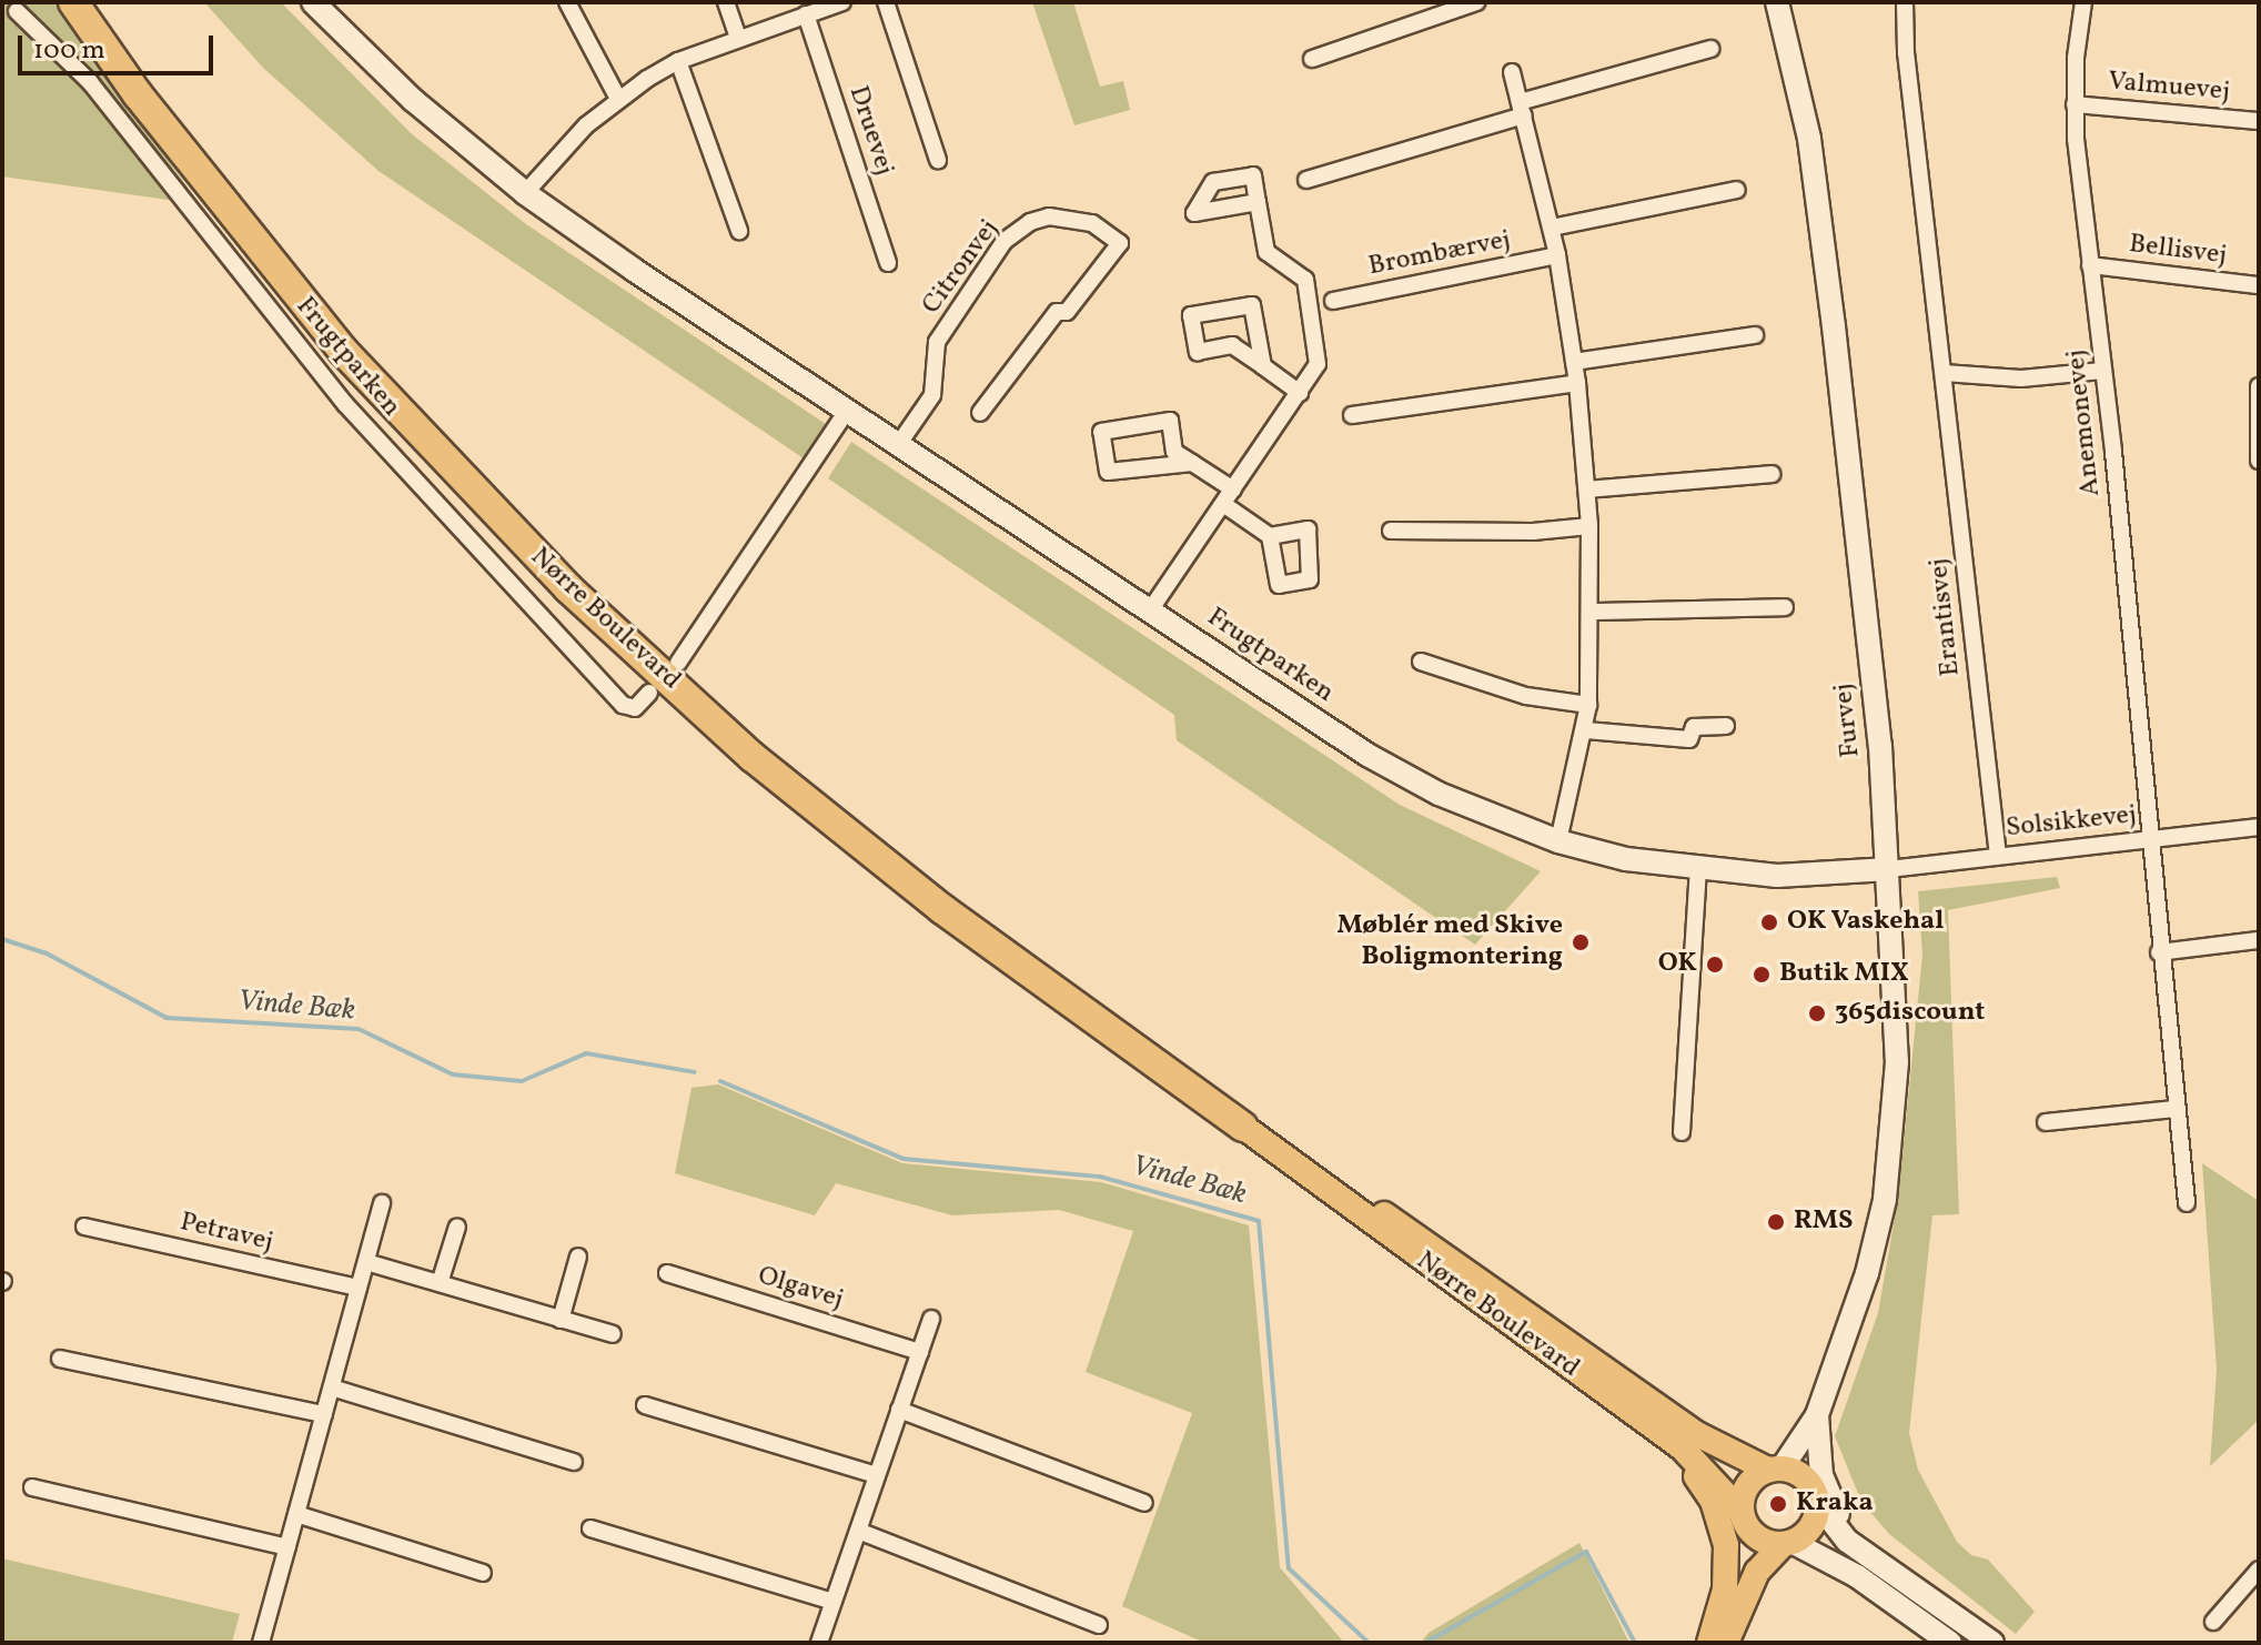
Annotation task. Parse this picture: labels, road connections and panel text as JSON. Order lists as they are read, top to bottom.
{
  "streets": {
    "highway": ["Nørre Boulevard"],
    "street": [
      "Valmuevej",
      "Druevej",
      "Bellisvej",
      "Brombærvej",
      "Citronvej",
      "Frugtparken",
      "Anemonevej",
      "Erantisvej",
      "Furvej",
      "Solsikkevej",
      "Petravej",
      "Olgavej"
    ]
  },
  "crossings": [
    ["Valmuevej", "Anemonevej"],
    ["Bellisvej", "Anemonevej"],
    ["Citronvej", "Frugtparken"],
    ["Frugtparken", "Furvej"],
    ["Frugtparken", "Solsikkevej"],
    ["Anemonevej", "Solsikkevej"],
    ["Erantisvej", "Solsikkevej"],
    ["Nørre Boulevard", "Furvej"],
    ["Furvej", "Solsikkevej"]
  ],
  "water": ["Vinde Bæk"],
  "places": [
    "OK Vaskehal",
    "Møblér med Skive Boligmontering",
    "OK",
    "Butik MIX",
    "365discount",
    "RMS",
    "Kraka"
  ],
  "scale_bar": "100 m"
}
